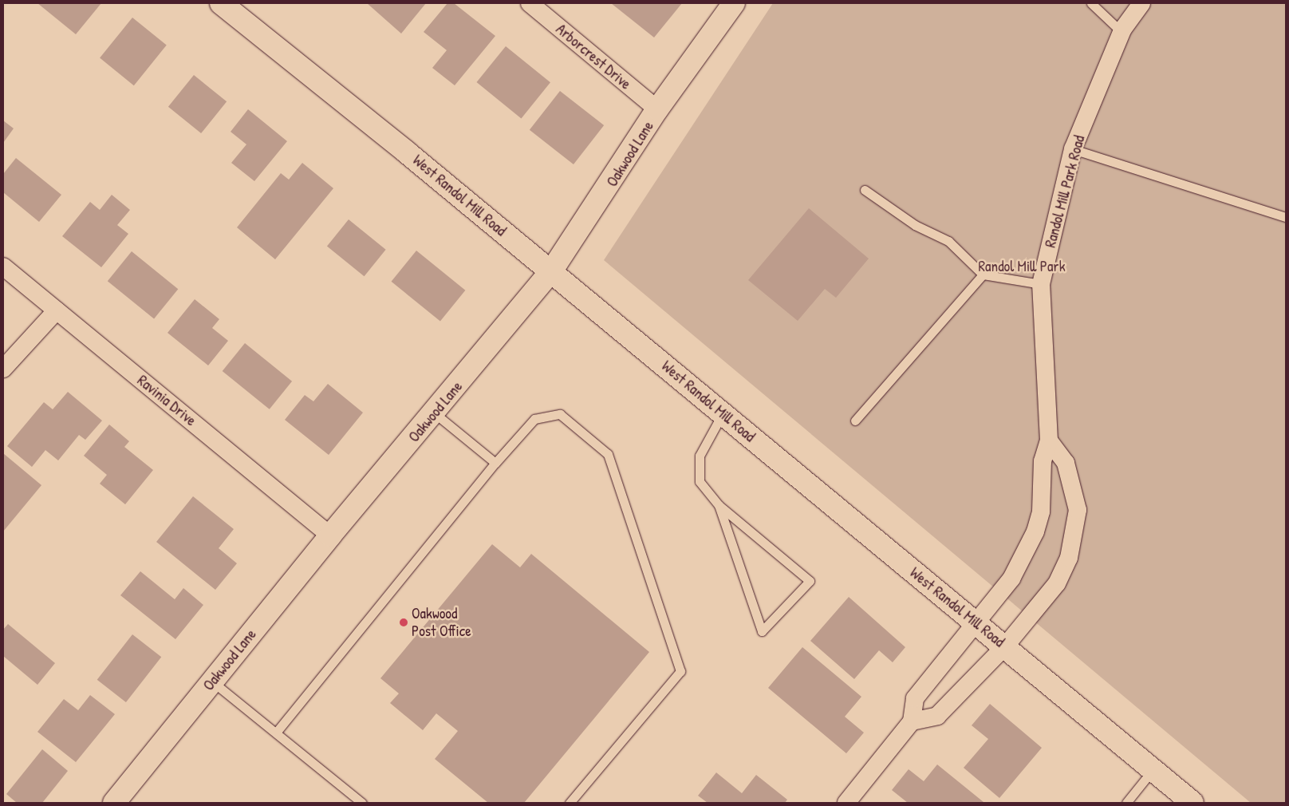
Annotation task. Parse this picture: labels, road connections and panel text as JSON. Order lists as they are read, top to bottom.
{
  "streets": {
    "main road": ["Oakwood Lane", "West Randol Mill Road"],
    "street": ["Arborcrest Drive", "Randol Mill Park Road", "Ravinia Drive"]
  },
  "crossings": [
    ["Arborcrest Drive", "Oakwood Lane"],
    ["Oakwood Lane", "West Randol Mill Road"],
    ["Oakwood Lane", "Ravinia Drive"],
    ["Randol Mill Park Road", "West Randol Mill Road"]
  ],
  "parks": ["Randol Mill Park"],
  "places": ["Oakwood Post Office"]
}
